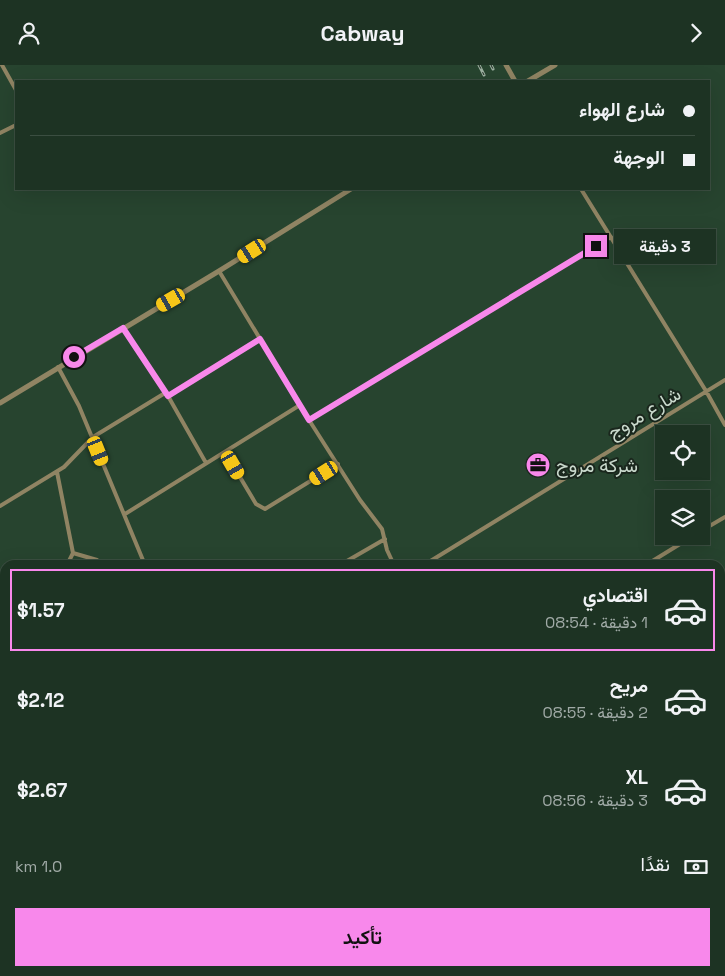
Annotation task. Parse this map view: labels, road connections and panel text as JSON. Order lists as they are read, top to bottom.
{
  "streets": {
    "street": ["شارع مروج"]
  },
  "places": {
    "office": ["شركة مروج"]
  },
  "page": {
    "header": "Cabway",
    "banner": ["شارع الهواء", "الوجهة"],
    "bubble": "3 دقيقة",
    "list": [
      {
        "name": "اقتصادي",
        "note": "1 دقيقة · 08:54",
        "value": "$1.57"
      },
      {
        "name": "مريح",
        "note": "2 دقيقة · 08:55",
        "value": "$2.12"
      },
      {
        "name": "XL",
        "note": "3 دقيقة · 08:56",
        "value": "$2.67"
      }
    ],
    "pay": ["نقدًا", "1.0 km"],
    "buttons": "تأكيد"
  }
}
